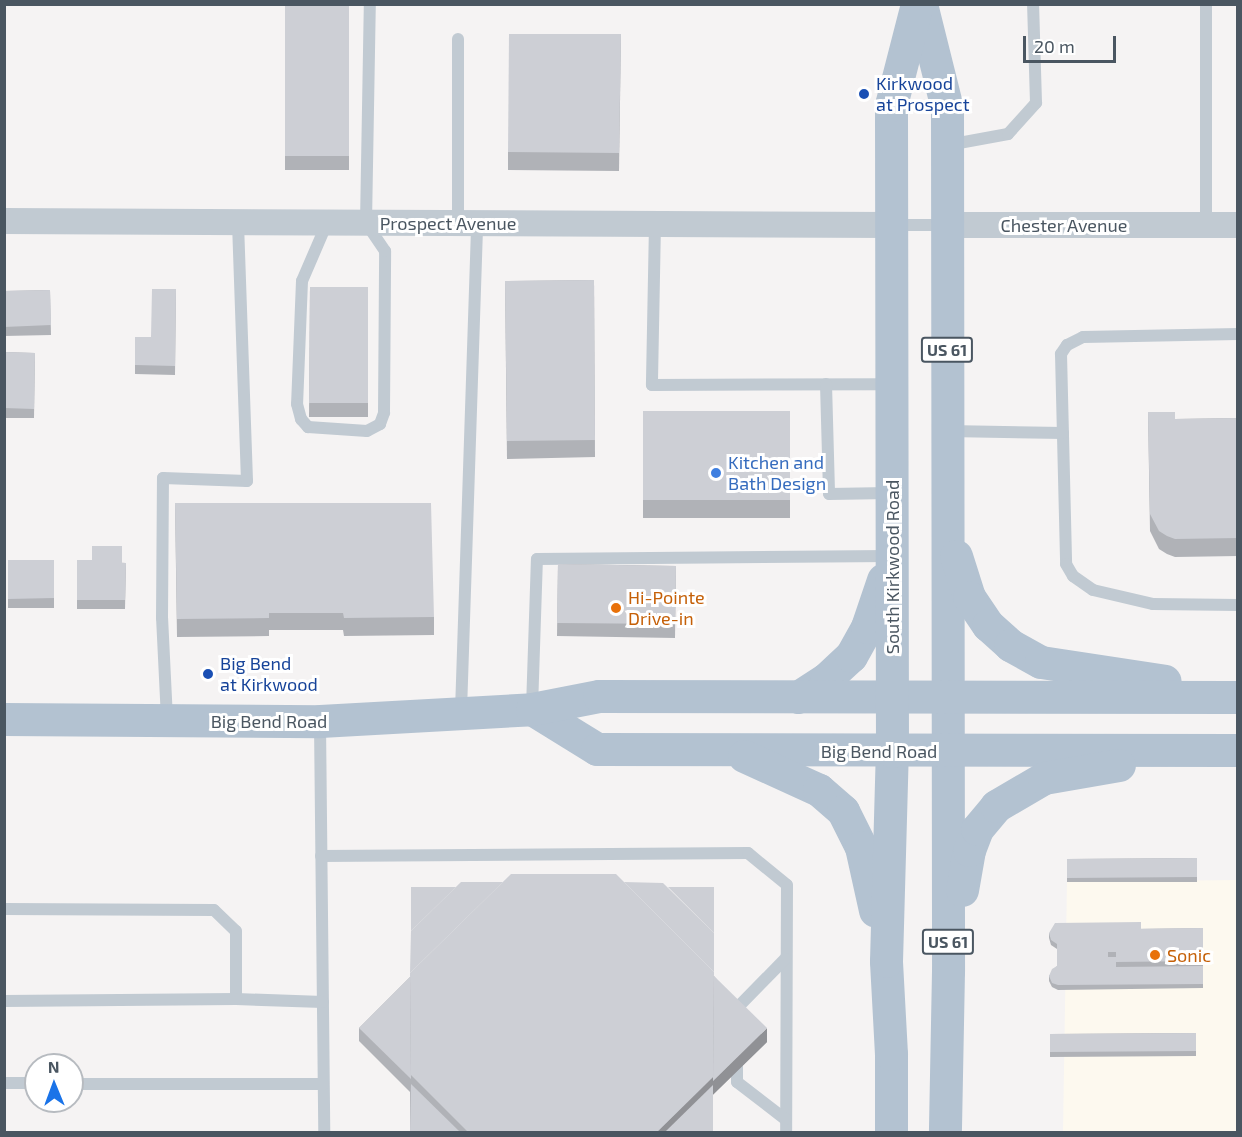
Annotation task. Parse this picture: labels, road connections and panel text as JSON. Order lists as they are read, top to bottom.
{
  "streets": {
    "main road": ["US 61", "South Kirkwood Road", "Big Bend Road"],
    "street": ["Prospect Avenue", "Chester Avenue"]
  },
  "crossings": [
    ["Prospect Avenue", "Chester Avenue"],
    ["Prospect Avenue", "South Kirkwood Road"],
    ["Chester Avenue", "South Kirkwood Road"],
    ["South Kirkwood Road", "Big Bend Road"]
  ],
  "places": [
    "Kirkwood at Prospect",
    "Kitchen and Bath Design",
    "Hi-Pointe Drive-in",
    "Big Bend at Kirkwood",
    "Sonic"
  ],
  "scale_bar": "20 m",
  "north": "top"
}
